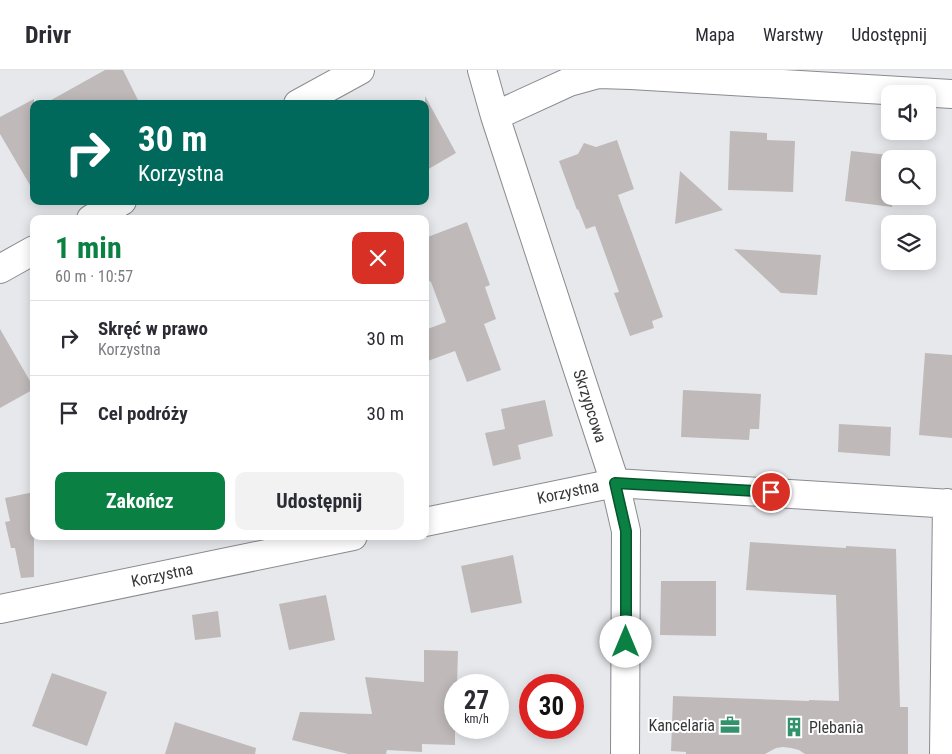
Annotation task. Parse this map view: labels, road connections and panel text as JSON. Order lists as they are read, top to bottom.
{
  "streets": {
    "street": ["Skrzypcowa", "Korzystna"]
  },
  "crossings": [
    ["Skrzypcowa", "Korzystna"]
  ],
  "places": {
    "office": ["Kancelaria"],
    "building": ["Plebania"]
  },
  "page": {
    "header": "Drivr",
    "nav": ["Mapa", "Warstwy", "Udostępnij"],
    "turn": ["30 m", "Korzystna"],
    "heading": ["1 min", "60 m · 10:57"],
    "list": [
      {
        "name": "Skręć w prawo",
        "note": "Korzystna",
        "value": "30 m"
      },
      {
        "name": "Cel podróży",
        "value": "30 m"
      }
    ],
    "buttons": ["Zakończ", "Udostępnij"],
    "speed": "27 km/h",
    "limit": "30"
  }
}
